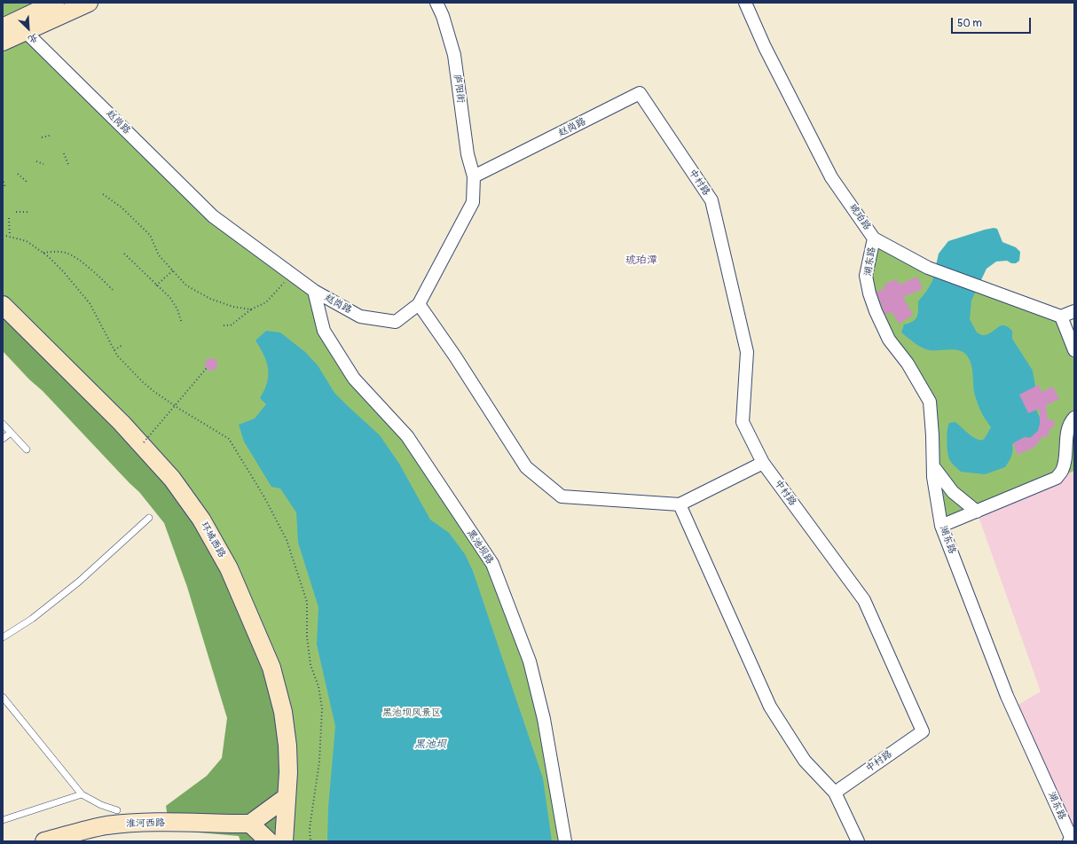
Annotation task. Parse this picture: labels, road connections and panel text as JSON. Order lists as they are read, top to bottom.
{
  "streets": {
    "street": [
      "庐阳街",
      "赵岗路",
      "中村路",
      "琥珀路",
      "湖东路",
      "环城西路",
      "黑池坝路",
      "淮河西路"
    ]
  },
  "crossings": [
    ["庐阳街", "赵岗路"],
    ["赵岗路", "中村路"],
    ["赵岗路", "黑池坝路"],
    ["琥珀路", "湖东路"]
  ],
  "districts": ["琥珀潭"],
  "water": ["黑池坝"],
  "parks": ["黑池坝风景区"],
  "scale_bar": "50 m",
  "north": "bottom right"
}
